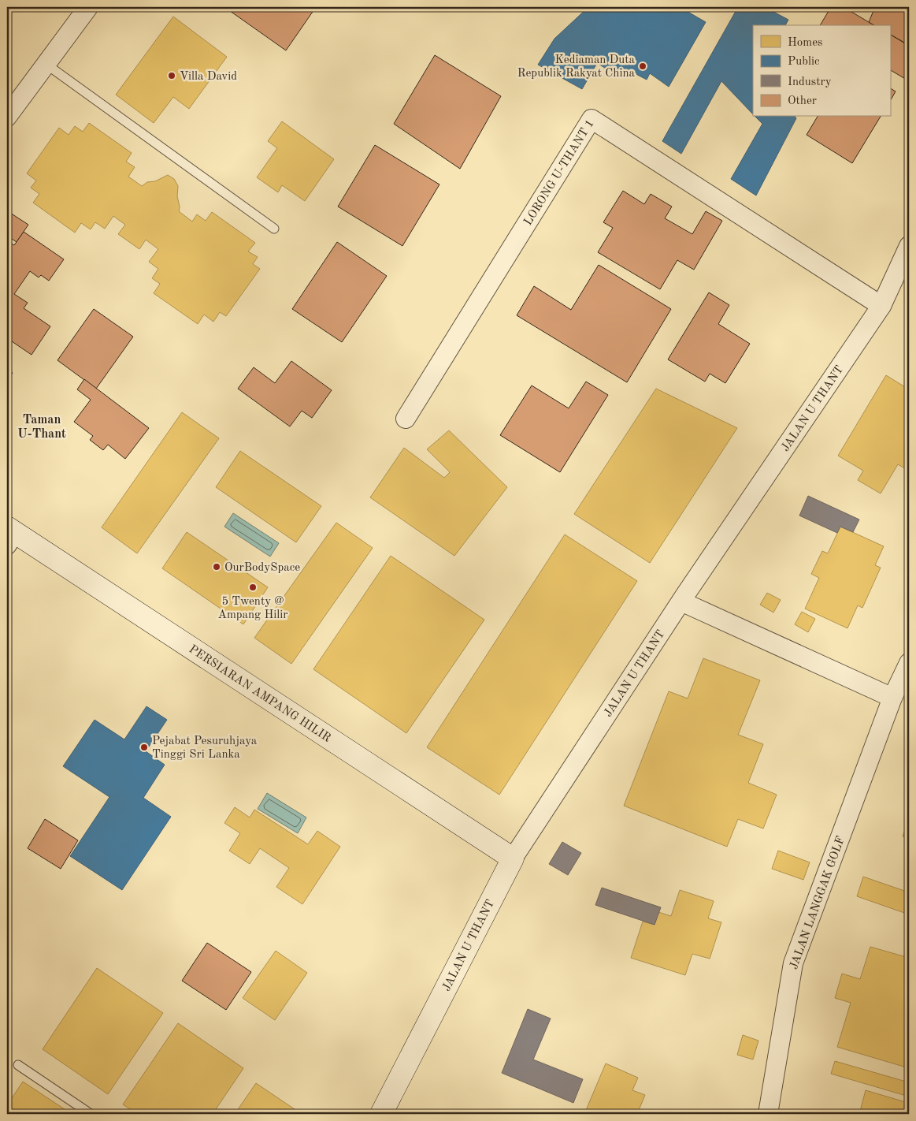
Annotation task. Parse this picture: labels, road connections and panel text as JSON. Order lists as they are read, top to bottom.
{
  "streets": {
    "street": [
      "LORONG U-THANT 1",
      "JALAN U THANT",
      "PERSIARAN AMPANG HILIR",
      "JALAN LANGGAK GOLF"
    ]
  },
  "crossings": [
    ["LORONG U-THANT 1", "JALAN U THANT"],
    ["JALAN U THANT", "PERSIARAN AMPANG HILIR"]
  ],
  "districts": ["Taman U-Thant"],
  "places": [
    "Kediaman Duta Republik Rakyat China",
    "Villa David",
    "OurBodySpace",
    "5 Twenty @ Ampang Hilir",
    "Pejabat Pesuruhjaya Tinggi Sri Lanka"
  ],
  "legend": [
    "Homes",
    "Public",
    "Industry",
    "Other"
  ]
}
